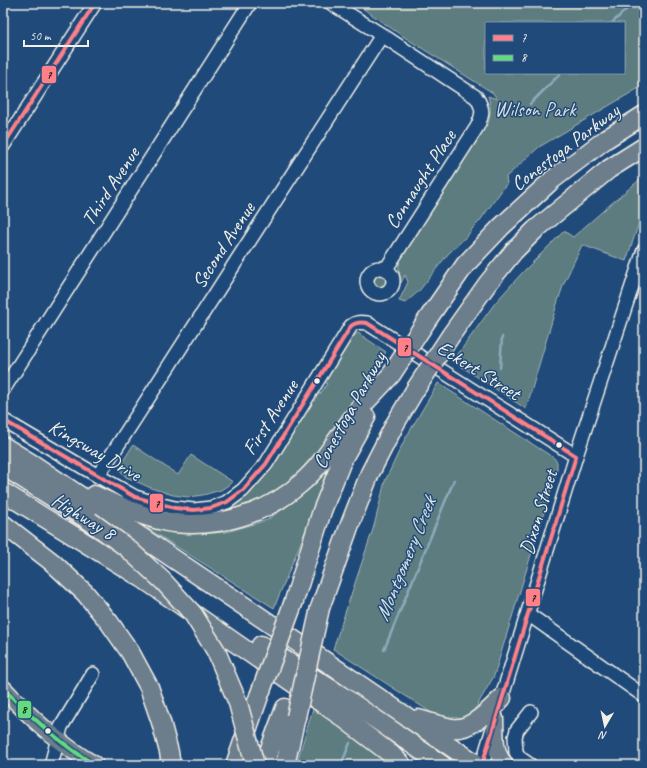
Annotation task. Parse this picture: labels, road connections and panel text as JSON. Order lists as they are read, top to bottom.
{
  "streets": {
    "highway": ["Conestoga Parkway", "Highway 8"],
    "street": [
      "Connaught Place",
      "Third Avenue",
      "Second Avenue",
      "Eckert Street",
      "First Avenue",
      "Kingsway Drive",
      "Dixon Street"
    ]
  },
  "crossings": [
    ["Connaught Place", "Second Avenue"],
    ["Second Avenue", "Kingsway Drive"],
    ["Eckert Street", "First Avenue"],
    ["Eckert Street", "Dixon Street"],
    ["First Avenue", "Kingsway Drive"]
  ],
  "water": ["Montgomery Creek"],
  "parks": ["Wilson Park"],
  "lines": ["transit line 7", "transit line 8"],
  "legend": ["7", "8"],
  "scale_bar": "50 m",
  "north": "bottom"
}
